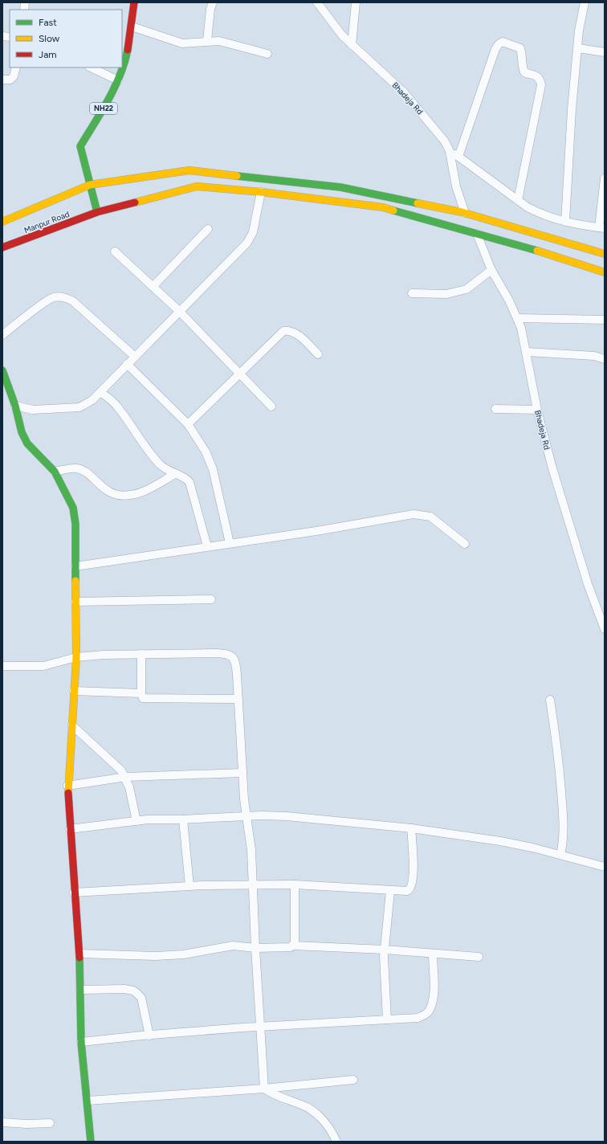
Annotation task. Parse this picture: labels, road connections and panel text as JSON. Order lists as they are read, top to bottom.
{
  "streets": {
    "main road": ["NH22", "Manpur Road"],
    "street": ["Bhadeja Rd"]
  },
  "crossings": [
    ["Bhadeja Rd", "Manpur Road"],
    ["NH22", "Manpur Road"]
  ],
  "legend": ["Fast", "Slow", "Jam"]
}
